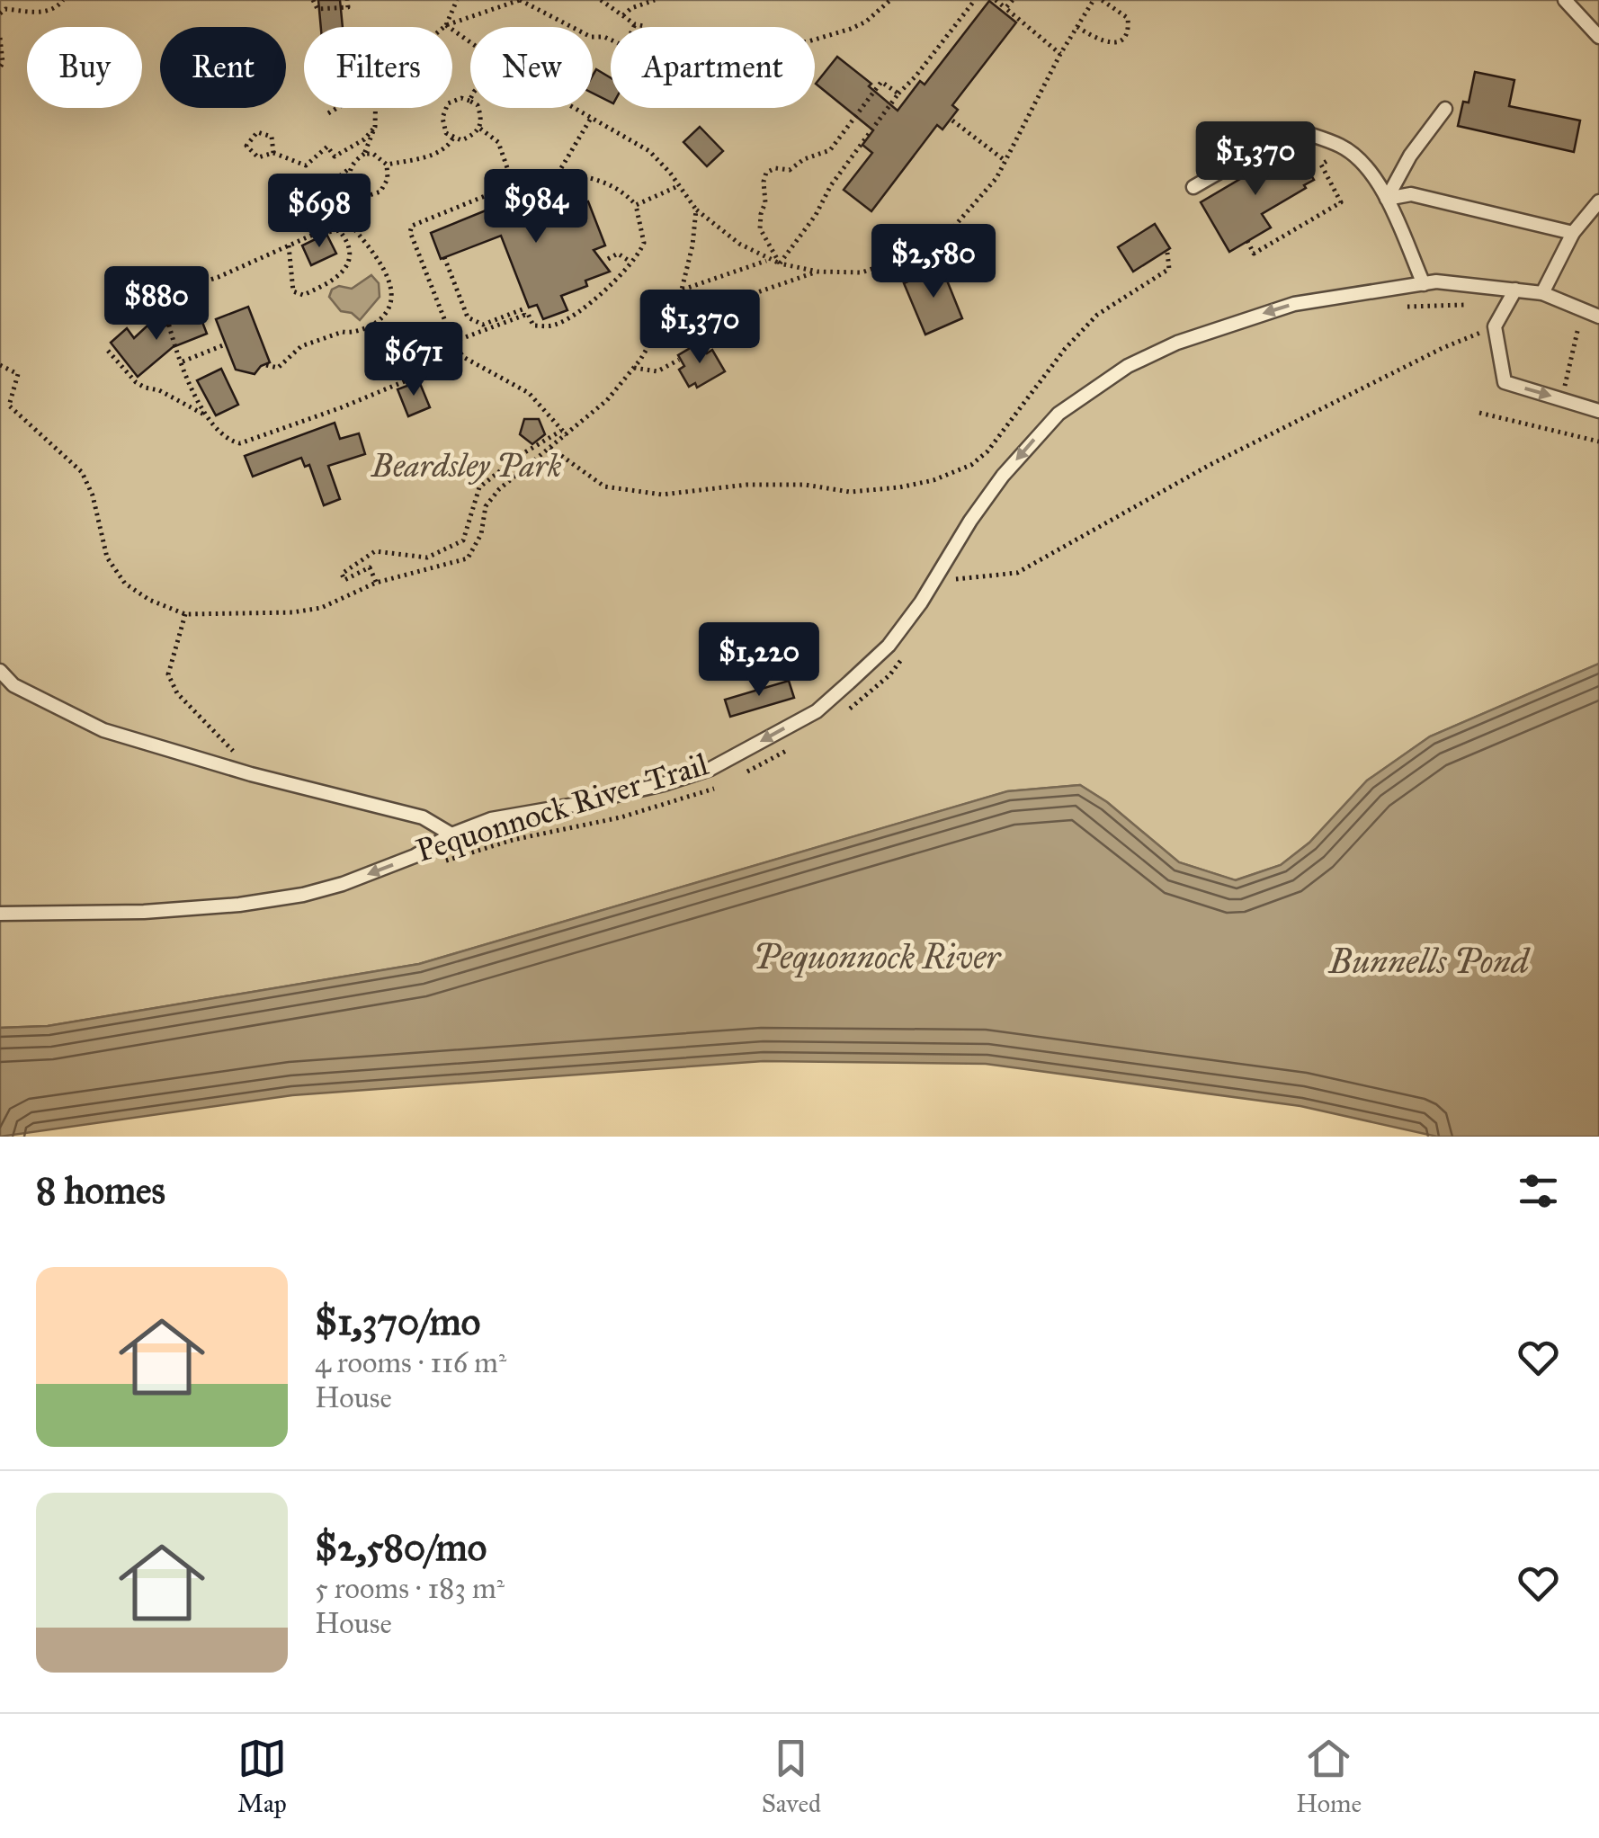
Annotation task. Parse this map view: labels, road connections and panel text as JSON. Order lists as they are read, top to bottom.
{
  "streets": {
    "path": ["Pequonnock River Trail"]
  },
  "water": ["Pequonnock River", "Bunnells Pond"],
  "parks": ["Beardsley Park"],
  "page": {
    "chip": [
      "Buy",
      "Rent",
      "Filters",
      "New",
      "Apartment"
    ],
    "price": [
      "$1,370",
      "$984",
      "$698",
      "$2,580",
      "$880",
      "$1,370",
      "$671",
      "$1,220"
    ],
    "heading": "8 homes",
    "list": [
      {
        "name": "$1,370/mo",
        "note": "4 rooms · 116 m² · House"
      },
      {
        "name": "$2,580/mo",
        "note": "5 rooms · 183 m² · House"
      }
    ],
    "tabs": ["Map", "Saved", "Home"]
  }
}
